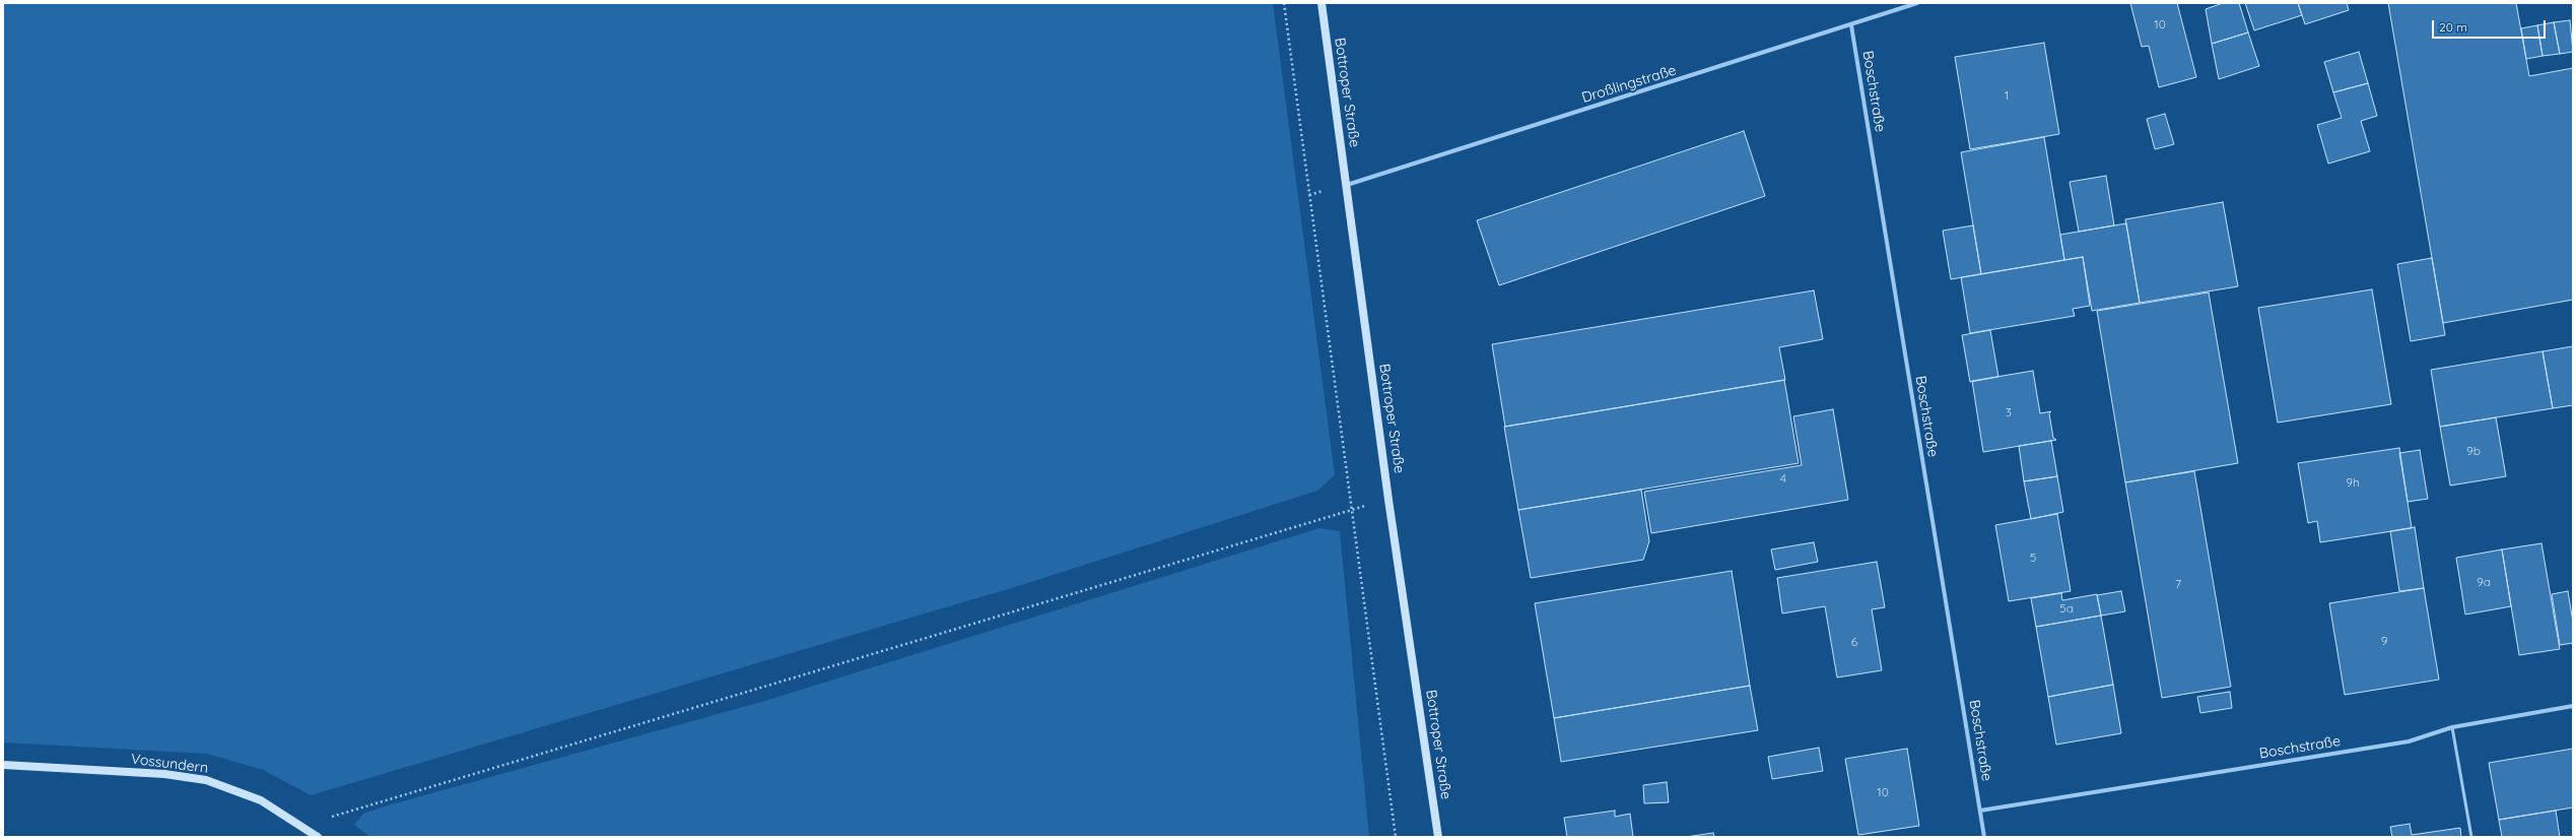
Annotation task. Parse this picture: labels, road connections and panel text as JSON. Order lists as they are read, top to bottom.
{
  "streets": {
    "main road": ["Bottroper Straße", "Vossundern"],
    "street": ["Droßlingstraße", "Boschstraße"]
  },
  "crossings": [
    ["Droßlingstraße", "Boschstraße"],
    ["Droßlingstraße", "Bottroper Straße"]
  ],
  "house_numbers": [
    "10",
    "1",
    "3",
    "9b",
    "4",
    "9h",
    "5",
    "9a",
    "7",
    "5a",
    "9",
    "6",
    "10"
  ],
  "scale_bar": "20 m"
}
